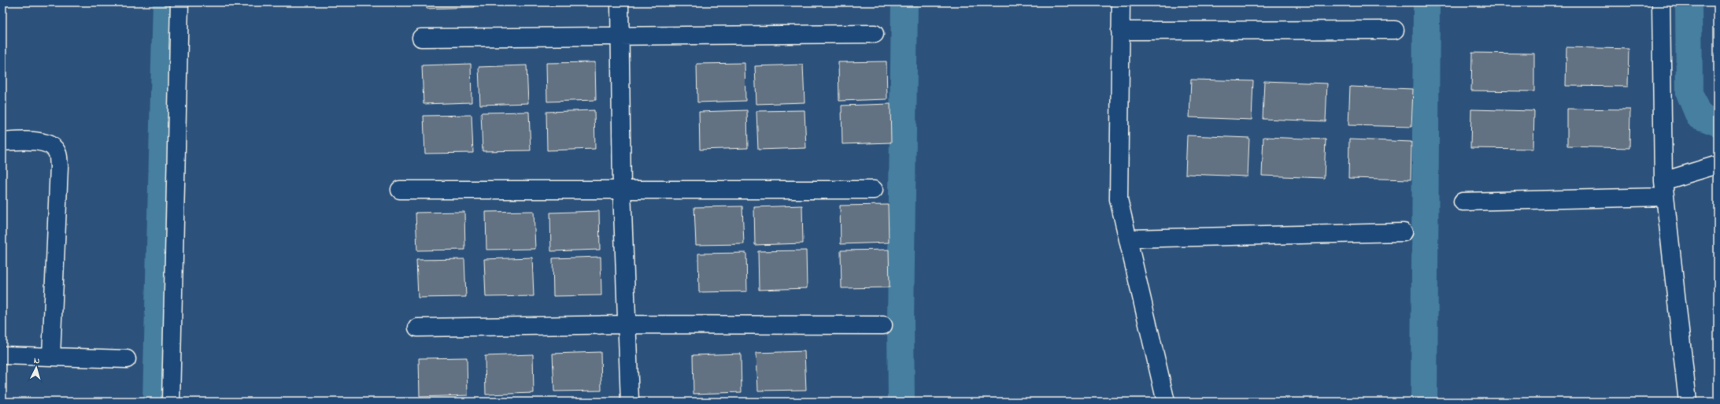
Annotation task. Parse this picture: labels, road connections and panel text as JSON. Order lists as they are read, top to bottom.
{
  "north": "top"
}
